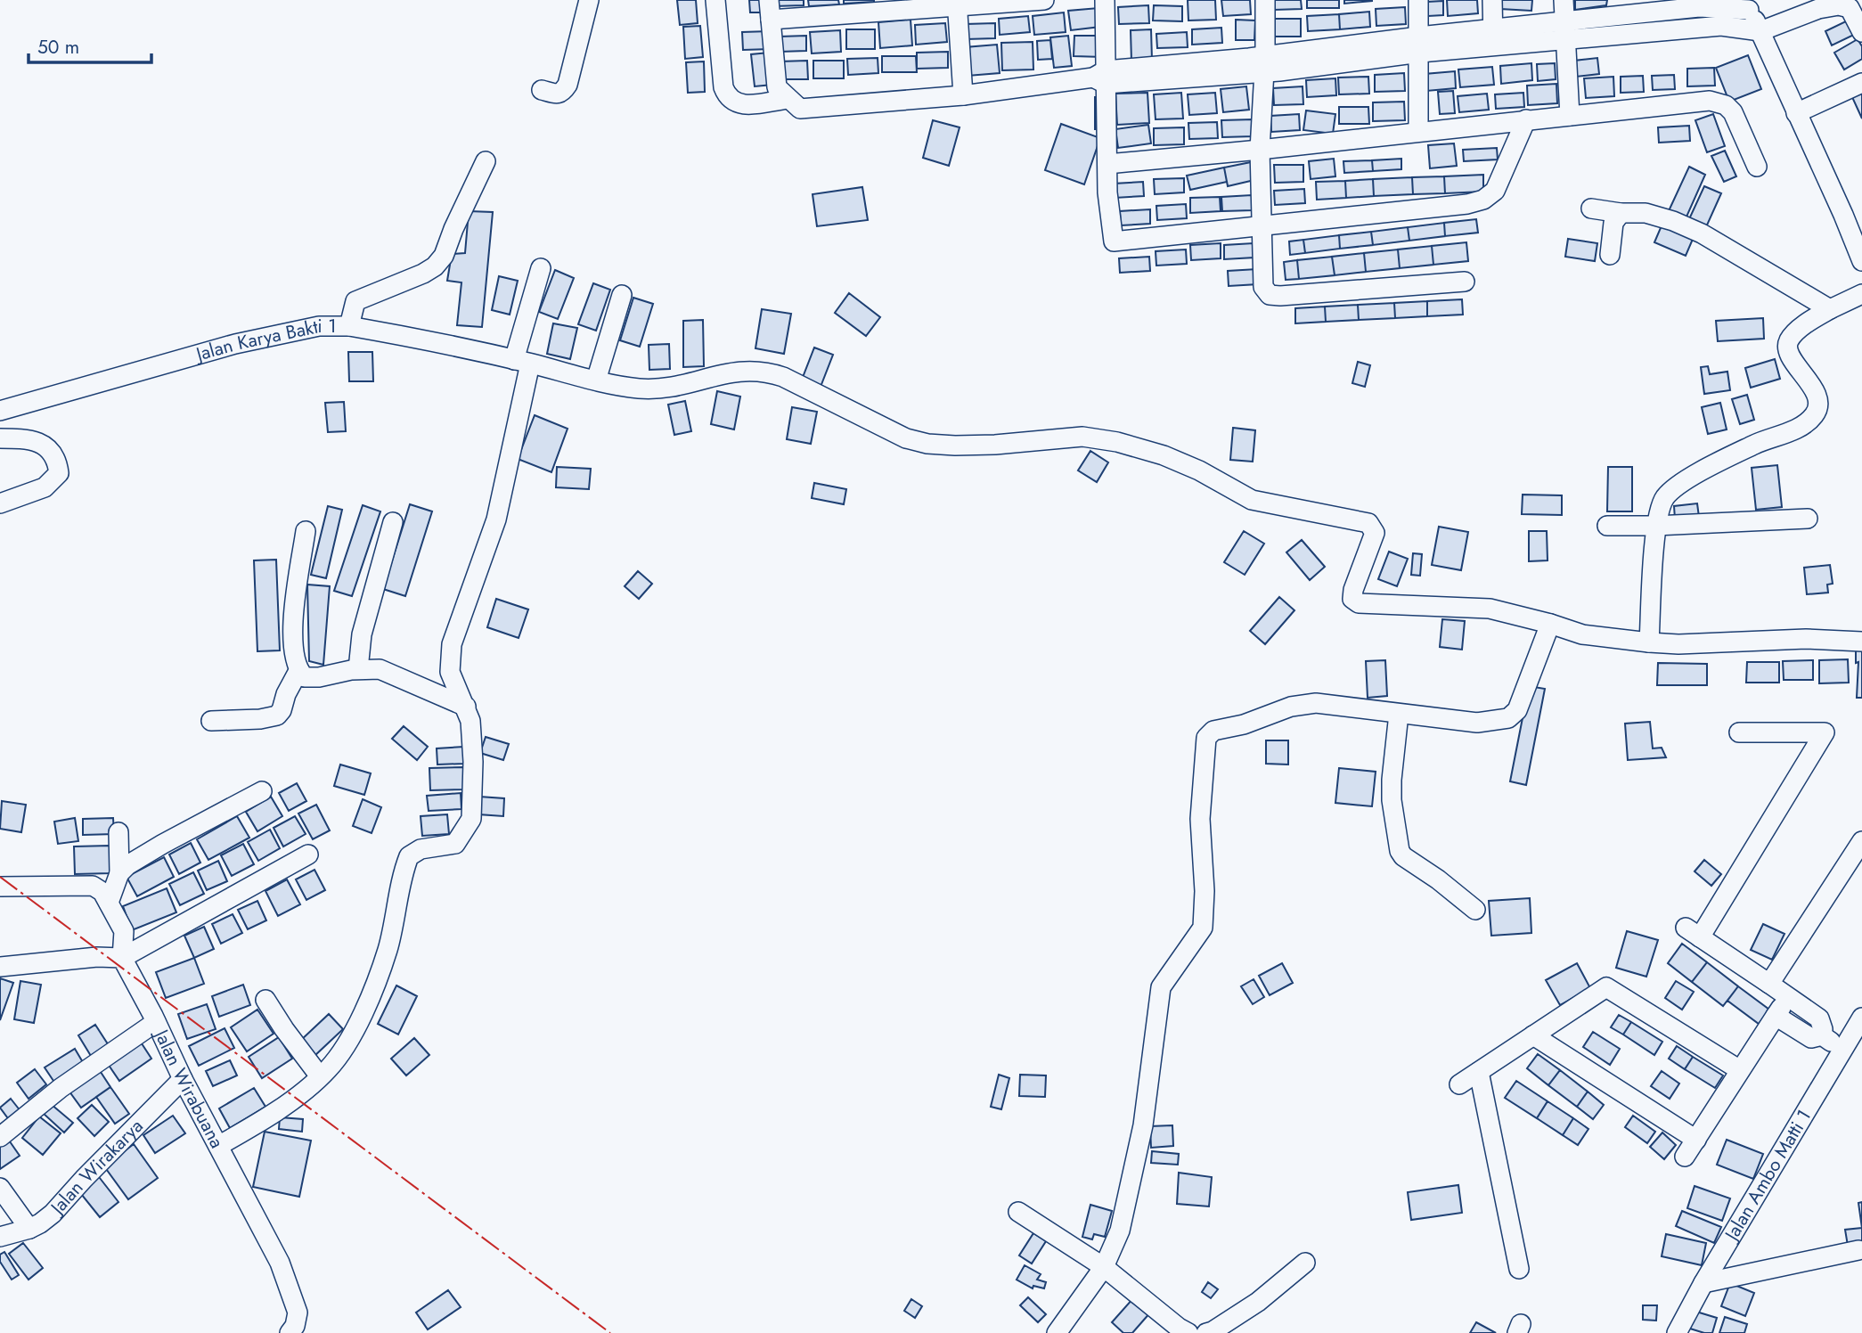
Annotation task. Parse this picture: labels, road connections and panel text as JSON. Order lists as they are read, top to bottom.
{
  "streets": {
    "street": [
      "Jalan Karya Bakti 1",
      "Jalan Wirabuana",
      "Jalan Wirakarya",
      "Jalan Ambo Matti 1"
    ]
  },
  "crossings": [
    ["Jalan Wirabuana", "Jalan Wirakarya"]
  ],
  "scale_bar": "50 m"
}
